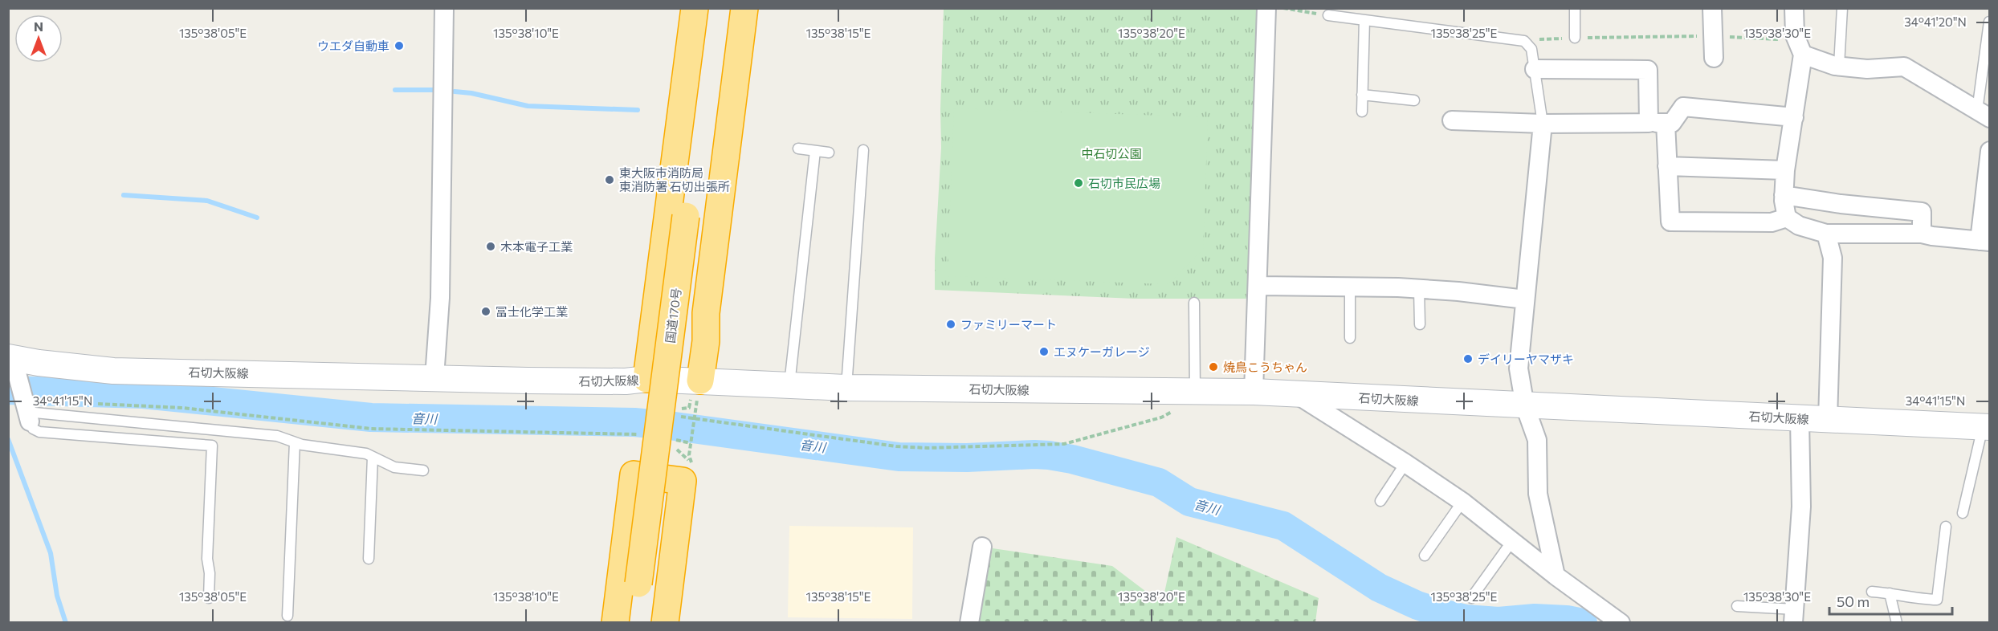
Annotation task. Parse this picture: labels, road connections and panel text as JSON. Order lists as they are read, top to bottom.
{
  "streets": {
    "highway": ["国道170号"],
    "main road": ["石切大阪線"]
  },
  "water": ["音川"],
  "parks": ["中石切公園"],
  "places": [
    "ウエダ自動車",
    "東大阪市消防局 東消防署 石切出張所",
    "石切市民広場",
    "木本電子工業",
    "冨士化学工業",
    "ファミリーマート",
    "エヌケーガレージ",
    "デイリーヤマザキ",
    "焼鳥こうちゃん"
  ],
  "scale_bar": "50 m",
  "north": "top",
  "coordinates": [
    "34°41'20\"N",
    "135°38'05\"E",
    "135°38'10\"E",
    "135°38'15\"E",
    "135°38'20\"E",
    "135°38'25\"E",
    "135°38'30\"E",
    "34°41'15\"N"
  ]
}
